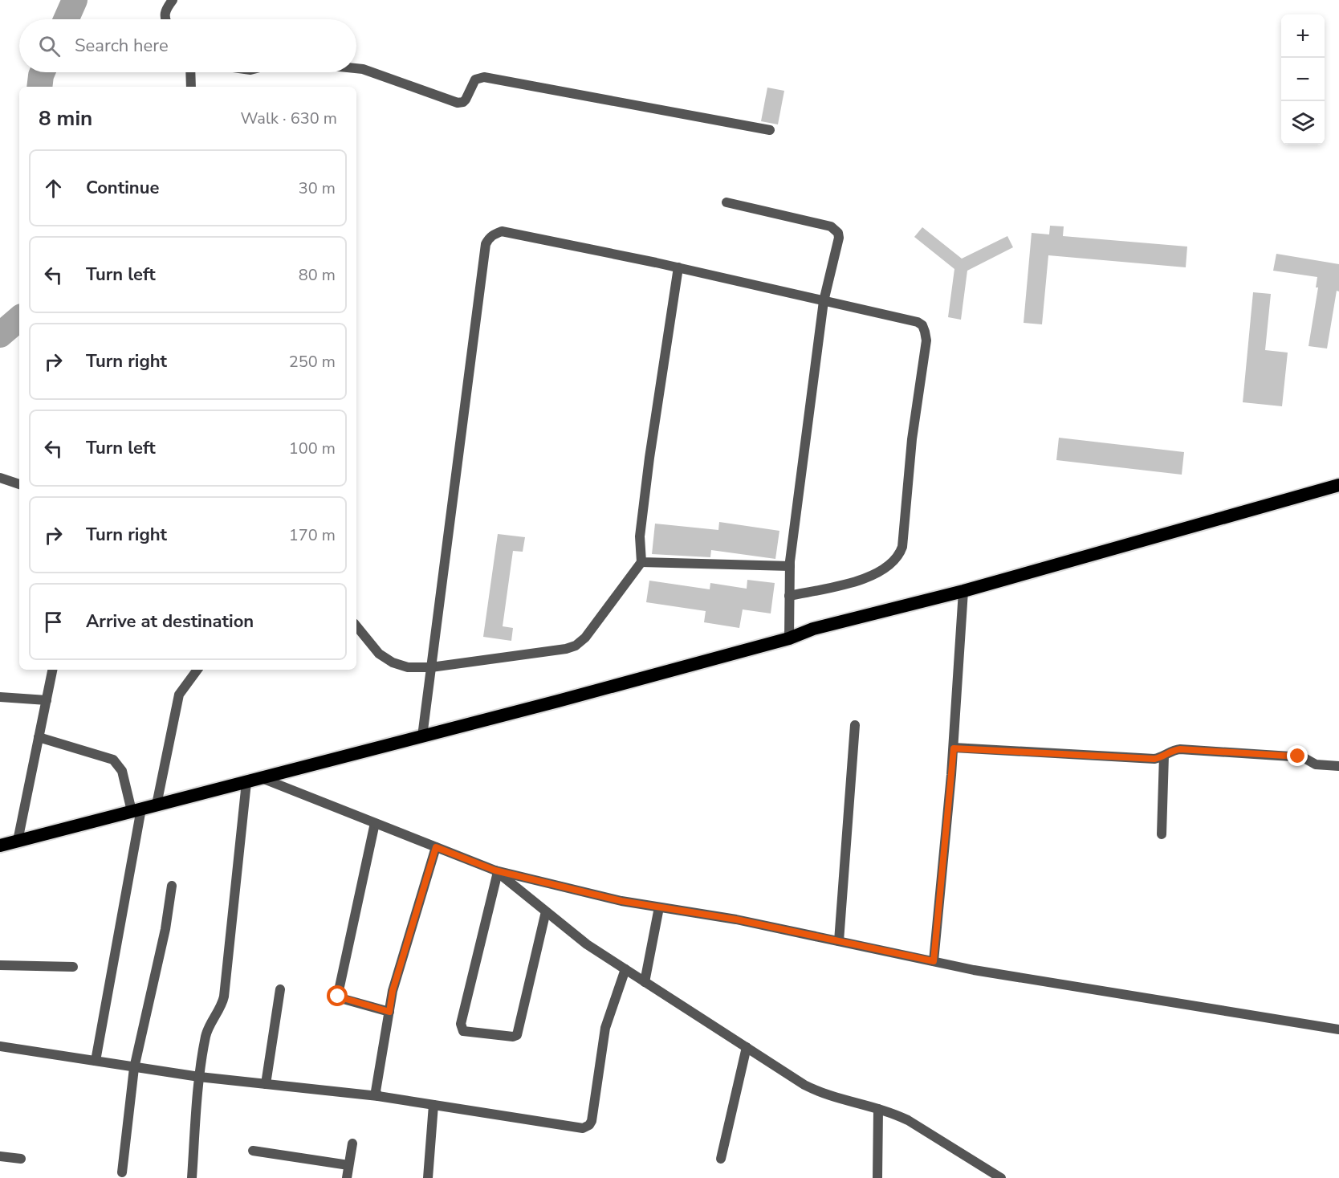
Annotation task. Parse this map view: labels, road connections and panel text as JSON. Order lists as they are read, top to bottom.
{
  "page": {
    "map_buttons": ["+", "−"],
    "search": "Search here",
    "heading": ["8 min", "Walk · 630 m"],
    "list": [
      ["Continue", "30 m"],
      ["Turn left", "80 m"],
      ["Turn right", "250 m"],
      ["Turn left", "100 m"],
      ["Turn right", "170 m"],
      "Arrive at destination"
    ]
  }
}
